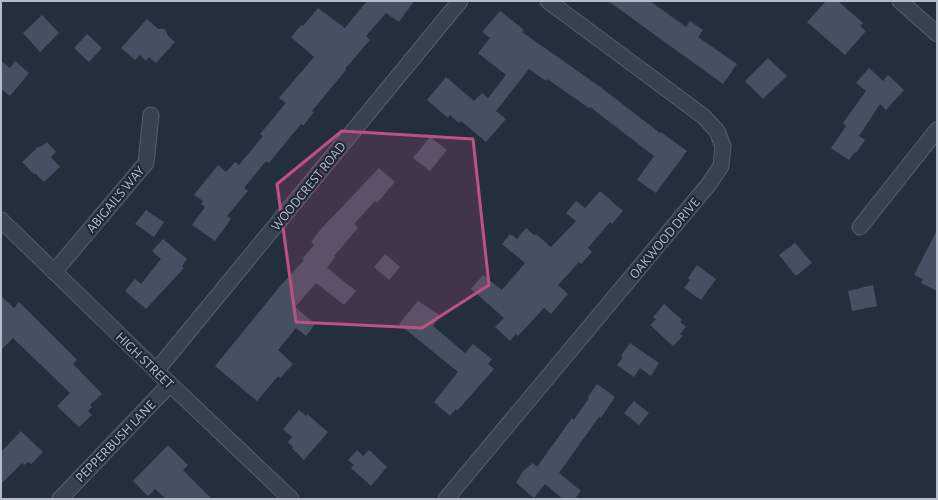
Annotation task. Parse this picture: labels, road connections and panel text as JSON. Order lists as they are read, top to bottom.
{
  "streets": {
    "street": [
      "WOODCREST ROAD",
      "ABIGAIL'S WAY",
      "OAKWOOD DRIVE",
      "HIGH STREET",
      "PEPPERBUSH LANE"
    ]
  },
  "crossings": [
    ["WOODCREST ROAD", "HIGH STREET"],
    ["ABIGAIL'S WAY", "HIGH STREET"],
    ["HIGH STREET", "PEPPERBUSH LANE"]
  ]
}
